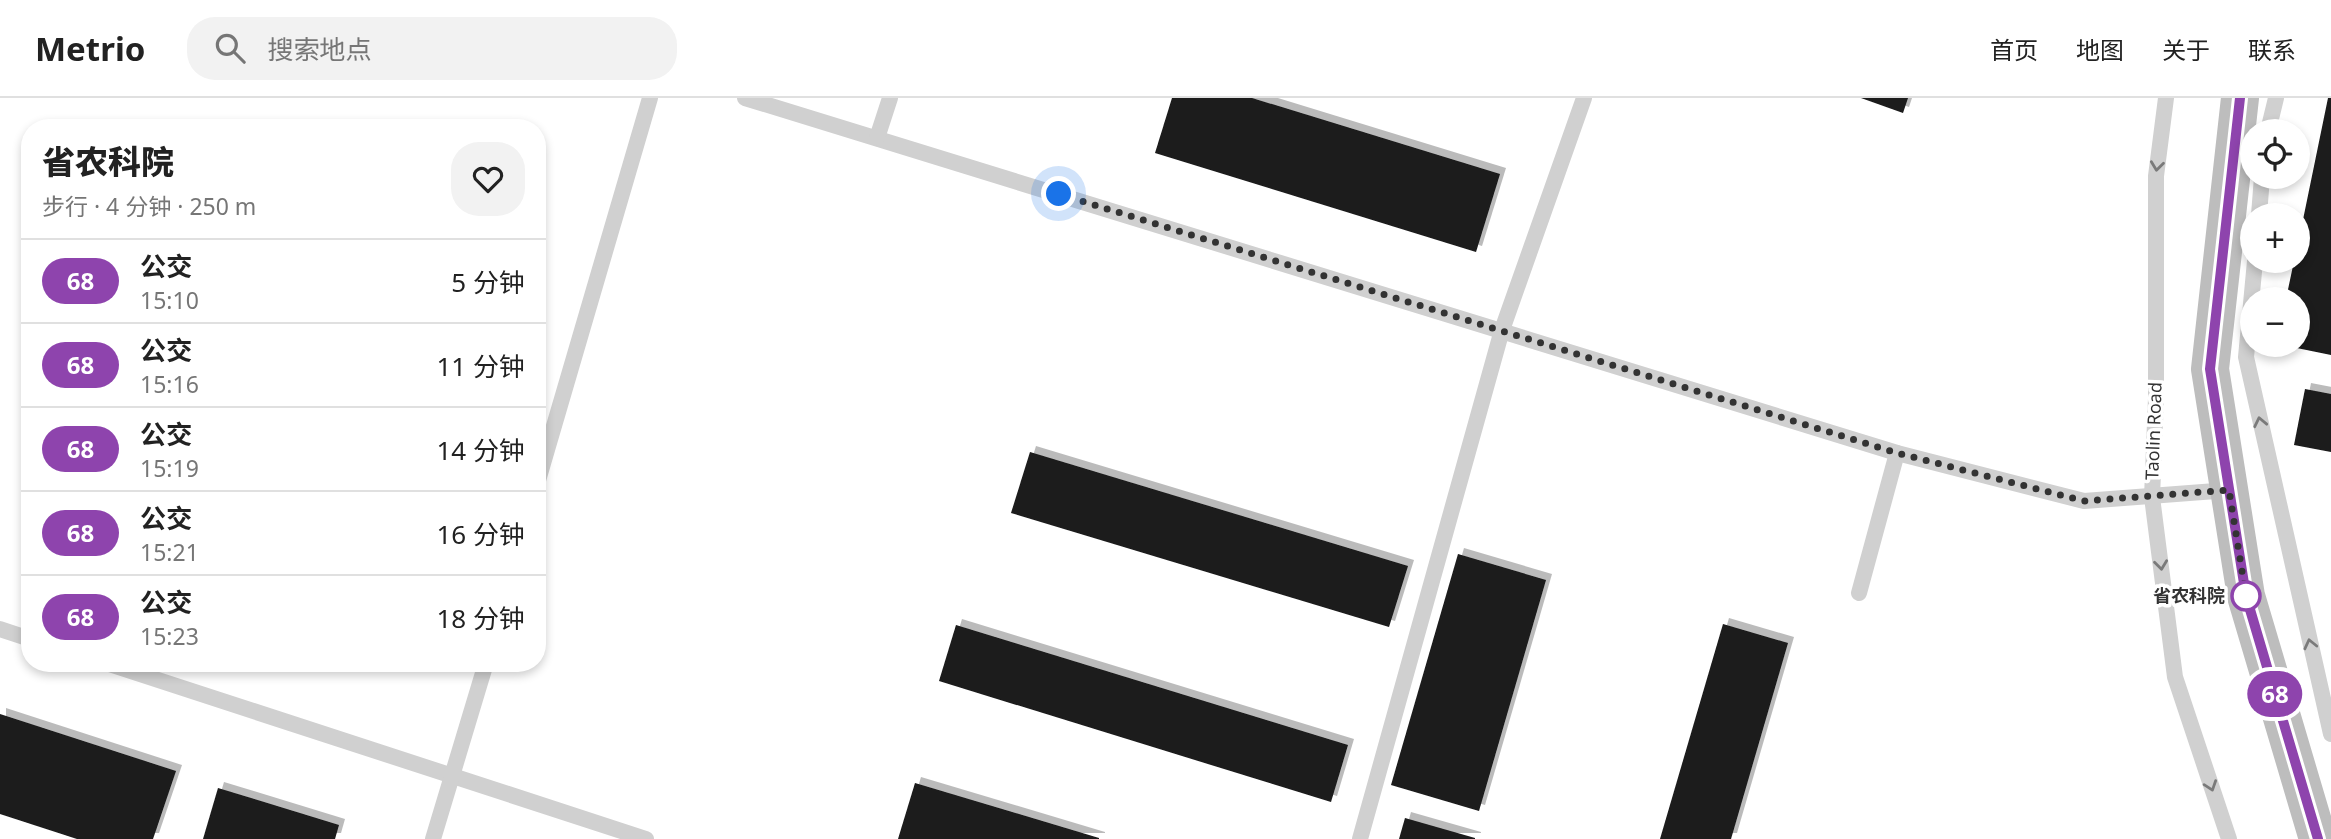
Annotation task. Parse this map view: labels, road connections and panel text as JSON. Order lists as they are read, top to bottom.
{
  "streets": {
    "lane": ["Taolin Road"]
  },
  "places": ["省农科院"],
  "lines": ["bus line 68"],
  "page": {
    "header": "Metrio",
    "search": "搜索地点",
    "nav": [
      "首页",
      "地图",
      "关于",
      "联系"
    ],
    "on_map": "68",
    "map_buttons": ["+", "−"],
    "heading": ["省农科院", "步行 · 4 分钟 · 250 m"],
    "list": [
      {
        "mark": "68",
        "name": "公交",
        "note": "15:10",
        "value": "5 分钟"
      },
      {
        "mark": "68",
        "name": "公交",
        "note": "15:16",
        "value": "11 分钟"
      },
      {
        "mark": "68",
        "name": "公交",
        "note": "15:19",
        "value": "14 分钟"
      },
      {
        "mark": "68",
        "name": "公交",
        "note": "15:21",
        "value": "16 分钟"
      },
      {
        "mark": "68",
        "name": "公交",
        "note": "15:23",
        "value": "18 分钟"
      }
    ]
  }
}
